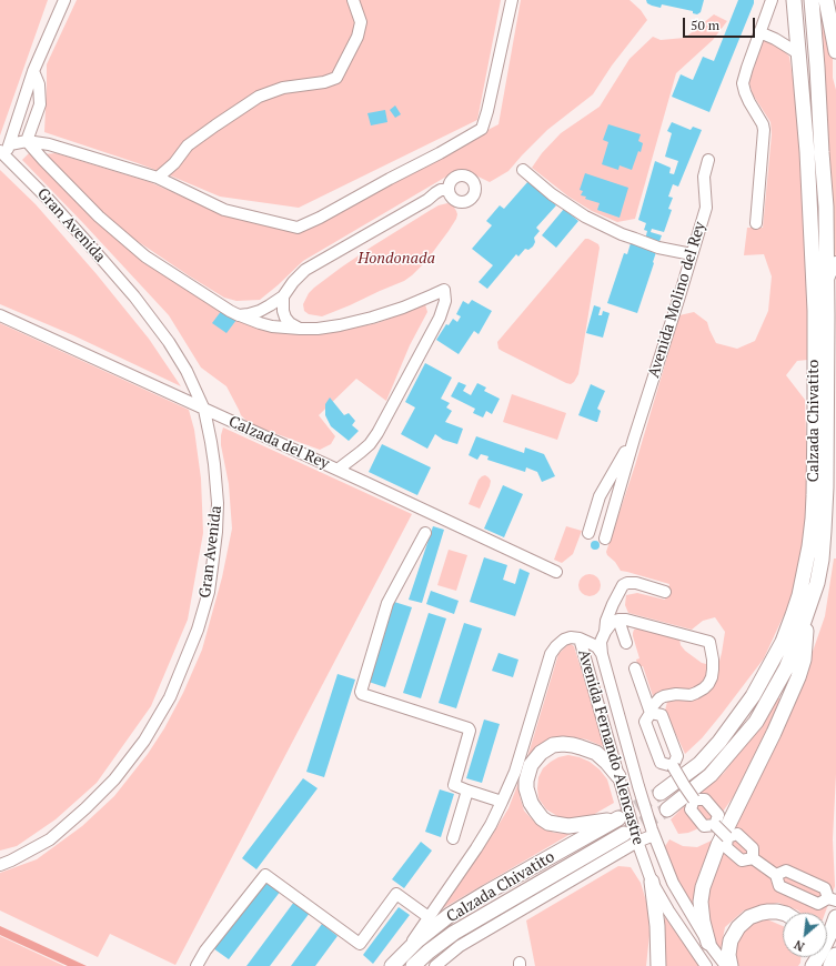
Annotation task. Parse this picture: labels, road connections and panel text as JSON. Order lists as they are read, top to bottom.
{
  "streets": {
    "main road": ["Calzada Chivatito"],
    "street": [
      "Gran Avenida",
      "Avenida Molino del Rey",
      "Calzada del Rey",
      "Avenida Fernando Alencastre"
    ]
  },
  "crossings": [
    ["Gran Avenida", "Calzada del Rey"],
    ["Calzada Chivatito", "Avenida Fernando Alencastre"]
  ],
  "parks": ["Hondonada"],
  "scale_bar": "50 m",
  "north": "bottom left"
}
